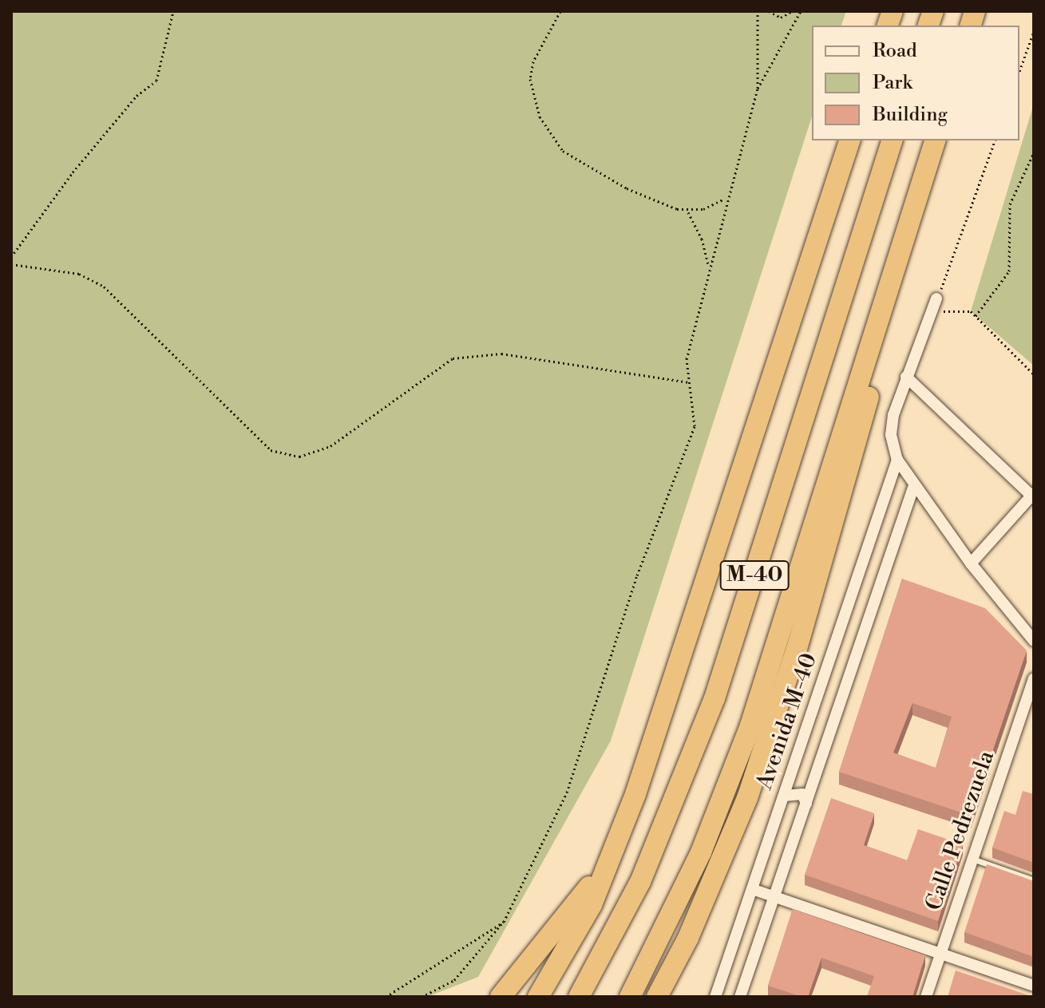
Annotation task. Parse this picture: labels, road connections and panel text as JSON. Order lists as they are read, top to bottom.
{
  "streets": {
    "highway": ["M-40"],
    "street": ["Avenida M-40", "Calle Pedrezuela"]
  },
  "legend": ["Road", "Park", "Building"]
}
